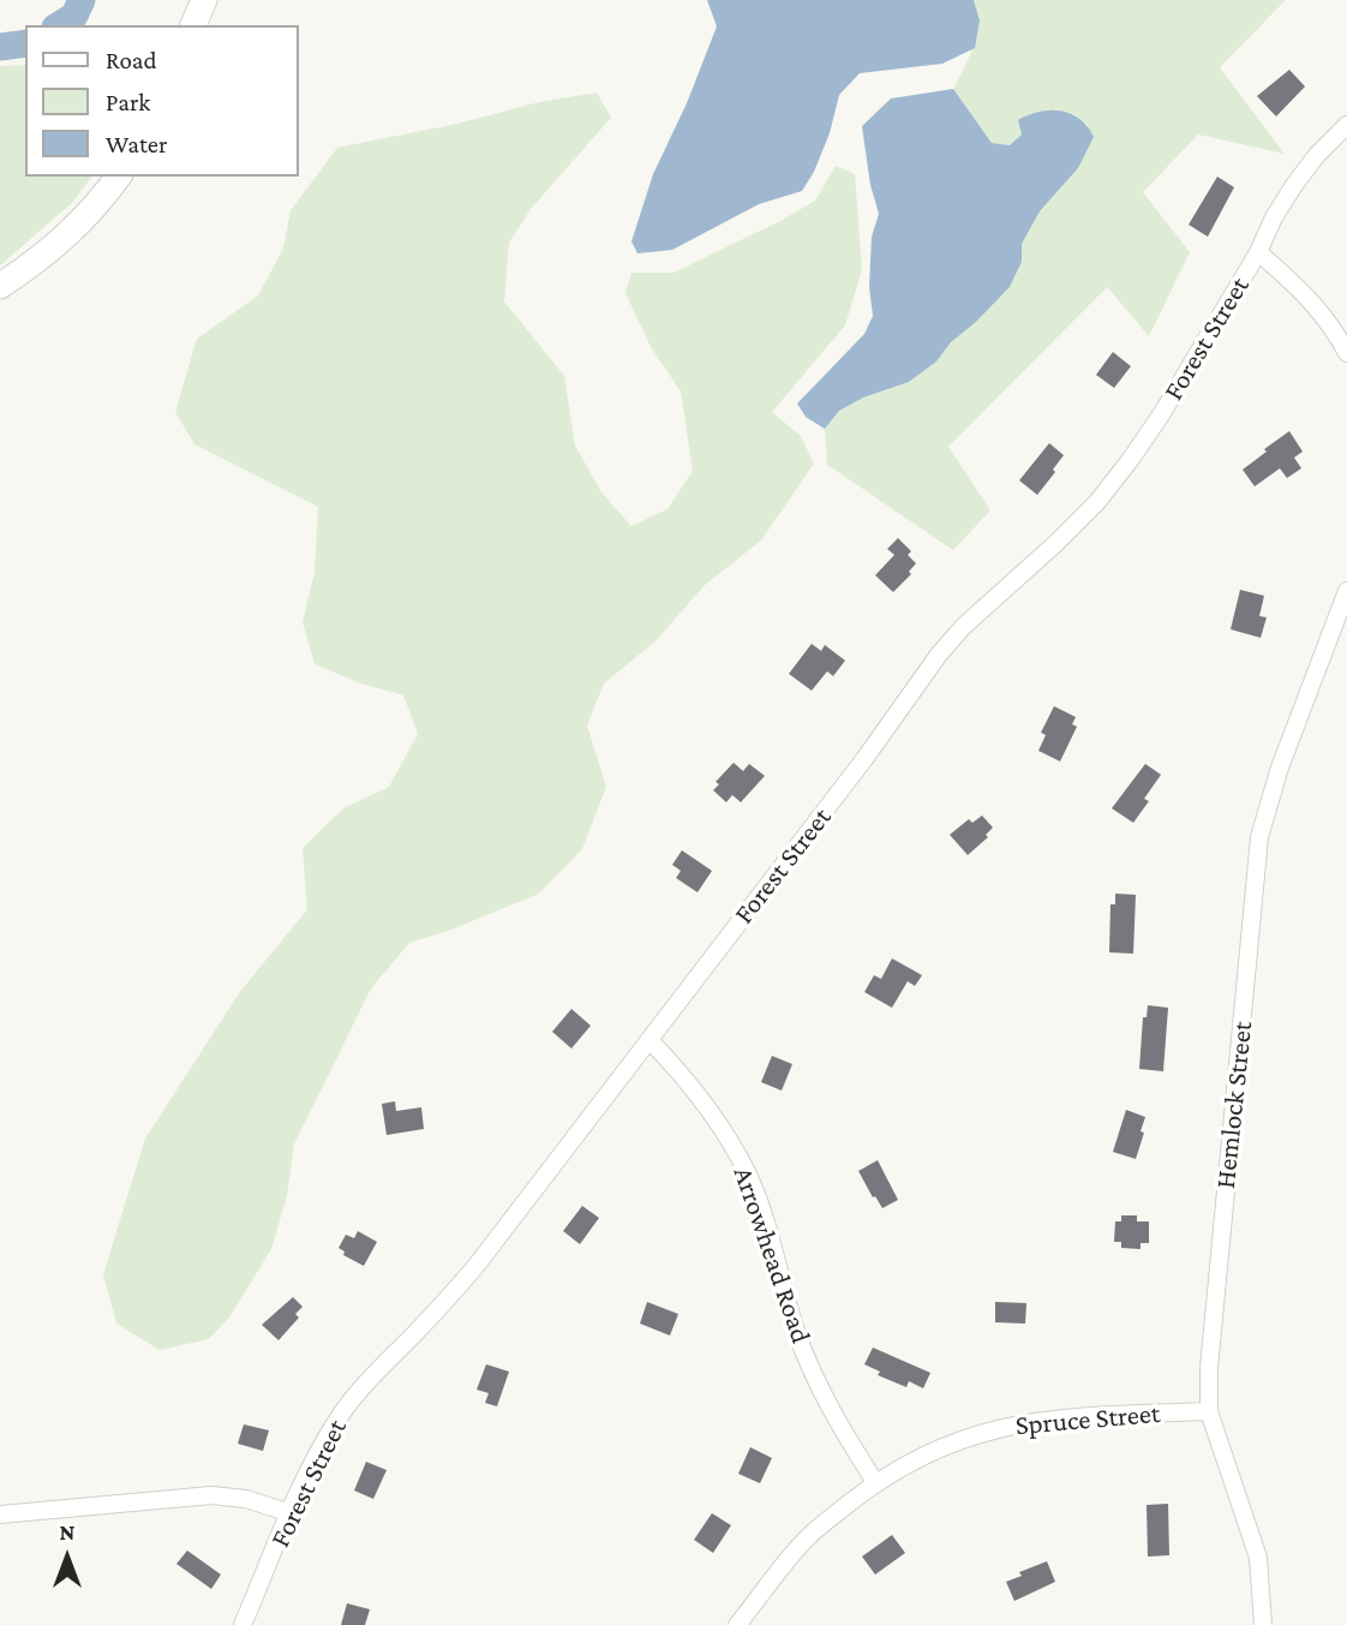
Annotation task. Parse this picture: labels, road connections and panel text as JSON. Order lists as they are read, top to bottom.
{
  "streets": {
    "street": [
      "Forest Street",
      "Hemlock Street",
      "Arrowhead Road",
      "Spruce Street"
    ]
  },
  "crossings": [
    ["Forest Street", "Arrowhead Road"],
    ["Hemlock Street", "Spruce Street"],
    ["Arrowhead Road", "Spruce Street"]
  ],
  "legend": ["Road", "Park", "Water"],
  "north": "top"
}
